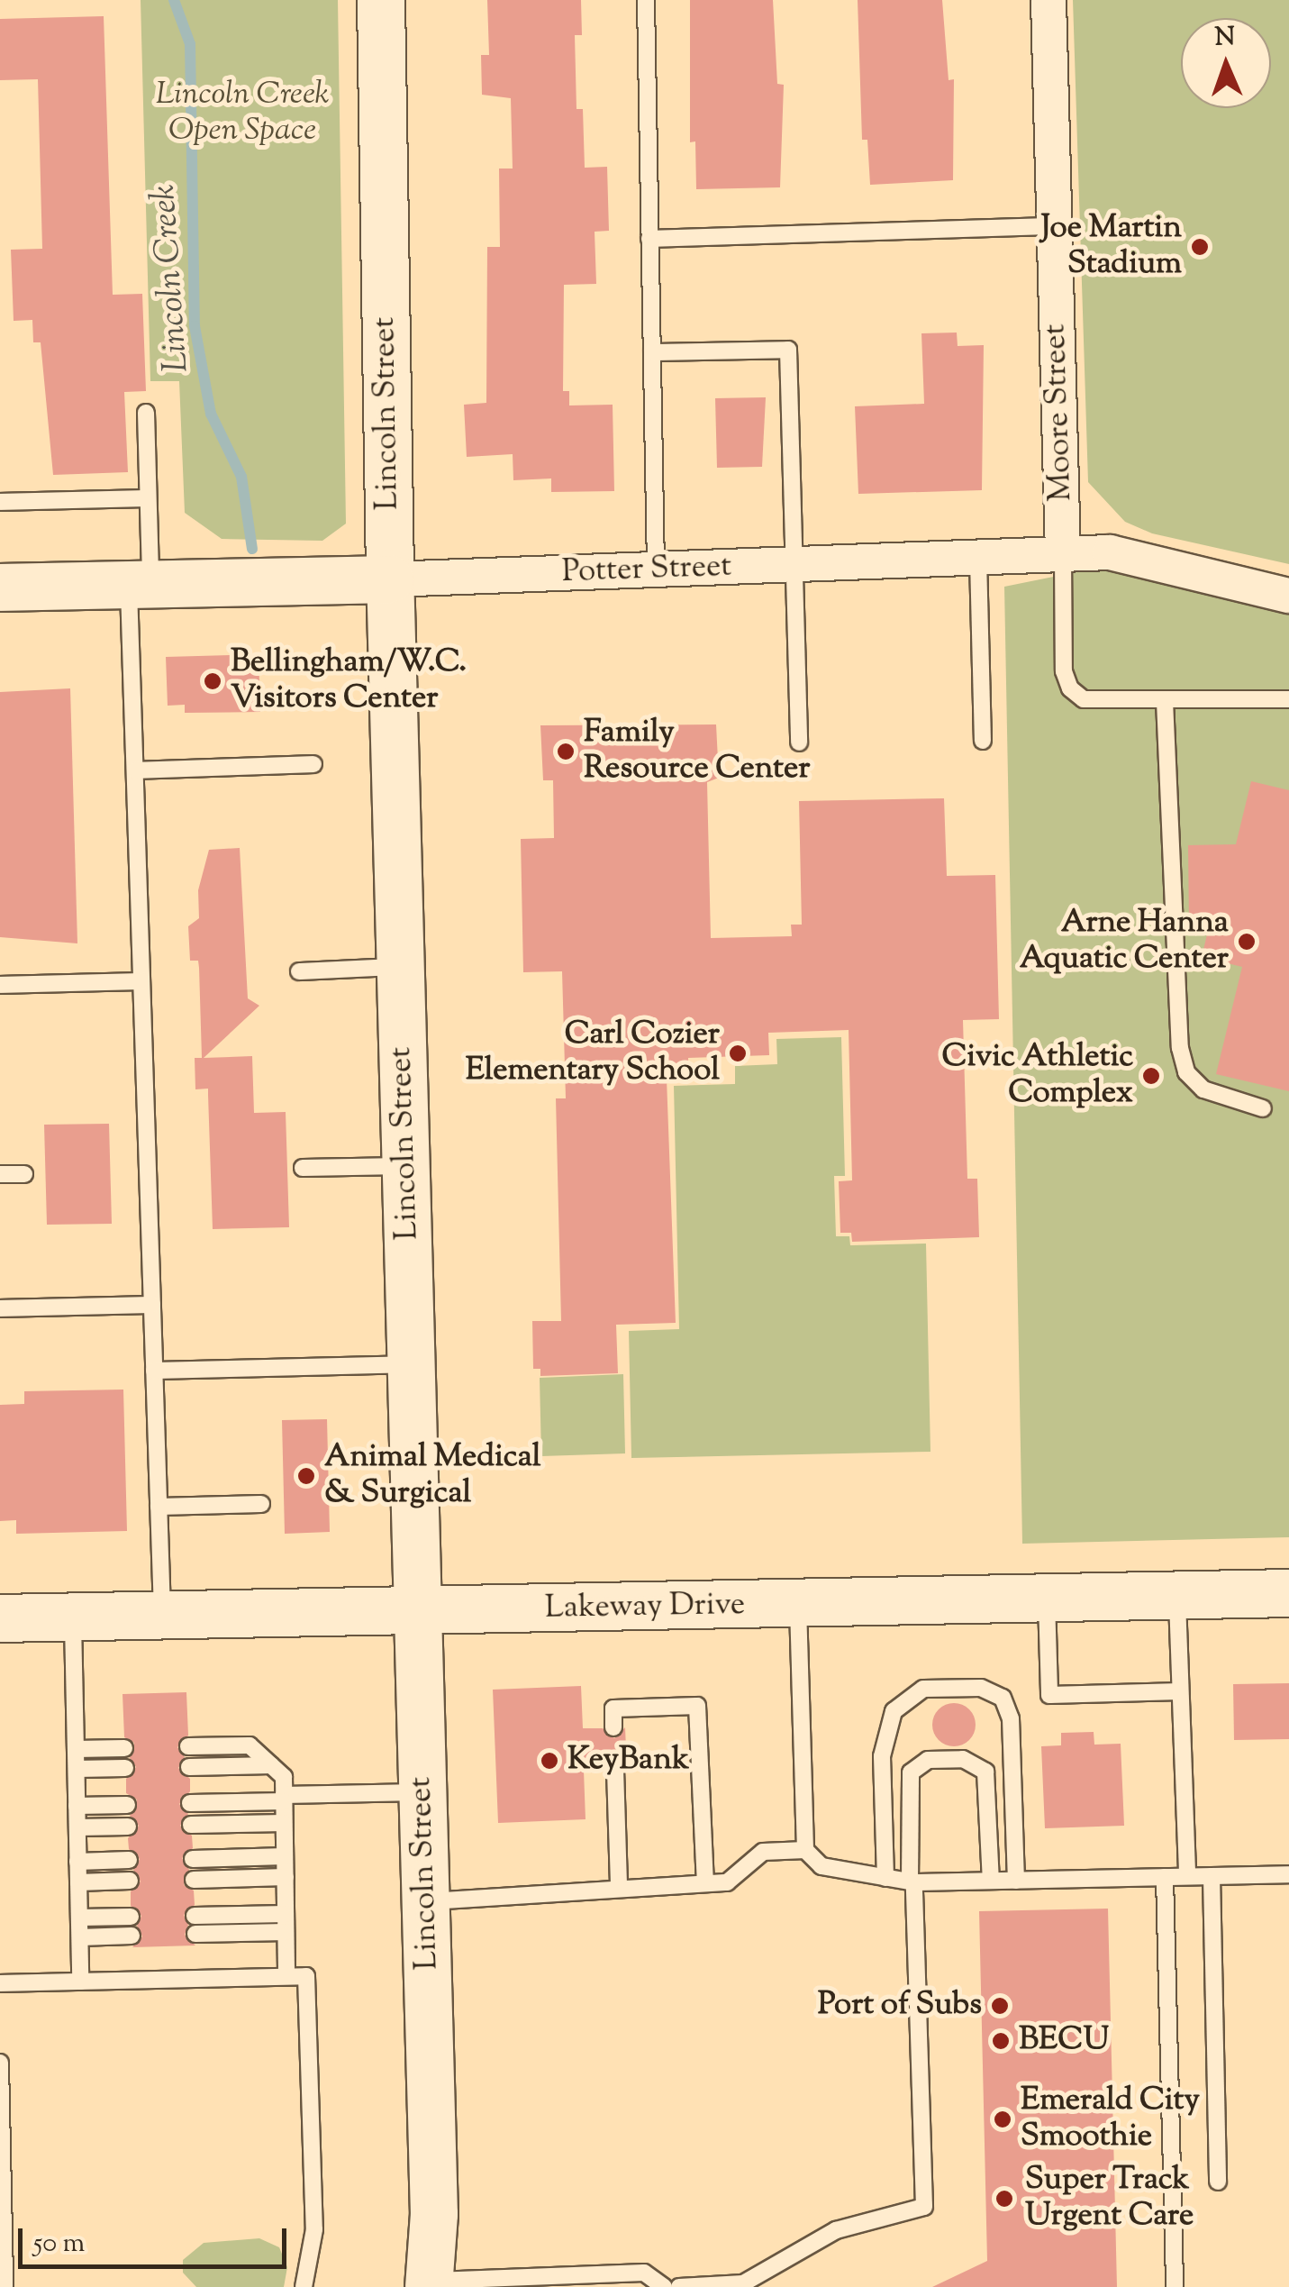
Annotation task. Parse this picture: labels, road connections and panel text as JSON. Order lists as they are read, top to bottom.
{
  "streets": {
    "street": [
      "Moore Street",
      "Lincoln Street",
      "Potter Street",
      "Lakeway Drive"
    ]
  },
  "crossings": [
    ["Moore Street", "Potter Street"],
    ["Lincoln Street", "Potter Street"],
    ["Lincoln Street", "Lakeway Drive"]
  ],
  "water": ["Lincoln Creek"],
  "parks": ["Lincoln Creek Open Space"],
  "places": [
    "Joe Martin Stadium",
    "Bellingham/W.C. Visitors Center",
    "Family Resource Center",
    "Arne Hanna Aquatic Center",
    "Carl Cozier Elementary School",
    "Civic Athletic Complex",
    "Animal Medical & Surgical",
    "KeyBank",
    "Port of Subs",
    "BECU",
    "Emerald City Smoothie",
    "Super Track Urgent Care"
  ],
  "scale_bar": "50 m",
  "north": "top"
}
